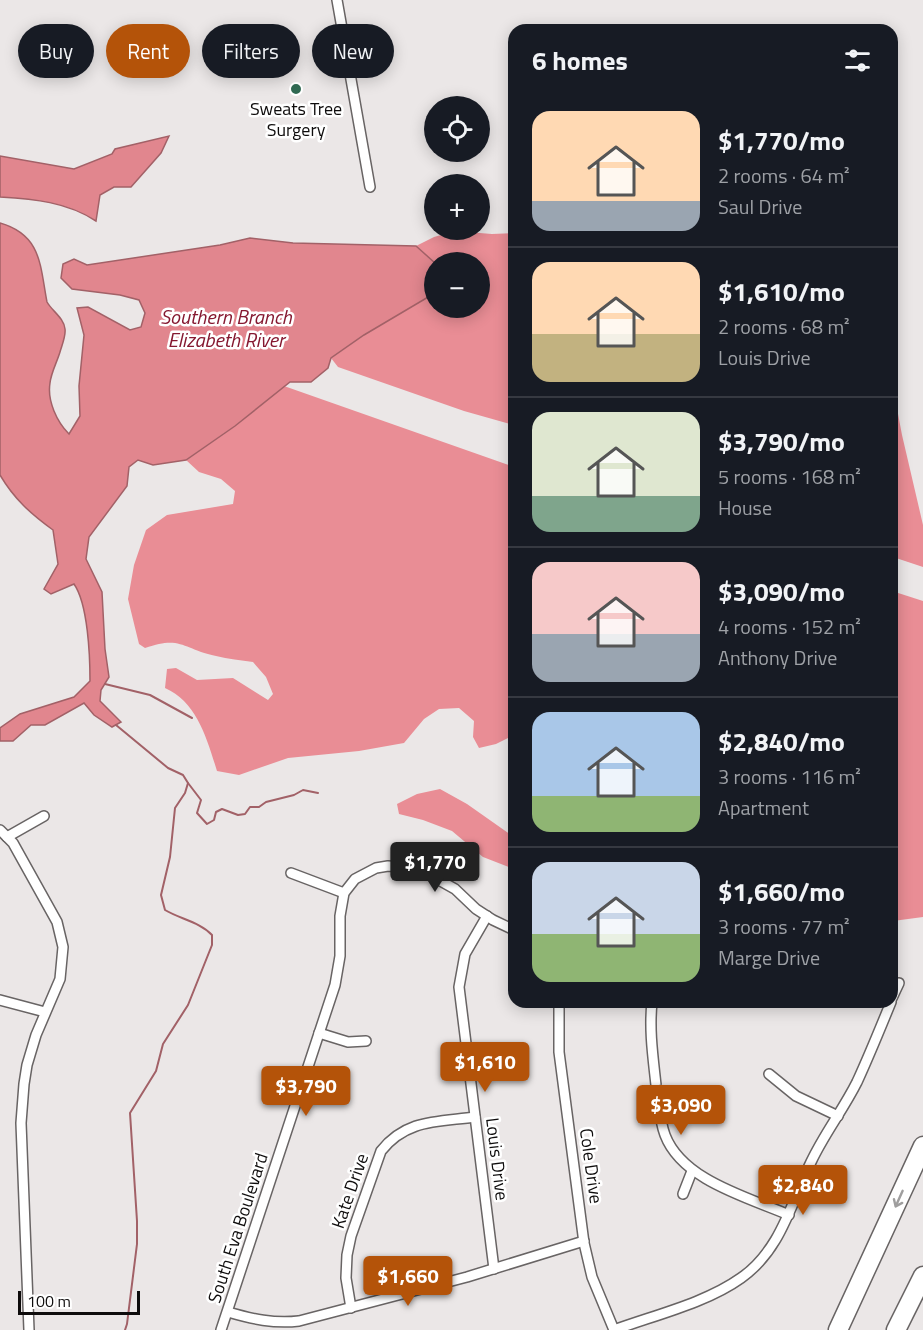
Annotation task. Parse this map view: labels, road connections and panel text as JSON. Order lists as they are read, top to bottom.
{
  "streets": {
    "street": [
      "Louis Drive",
      "Cole Drive",
      "Kate Drive",
      "South Eva Boulevard"
    ]
  },
  "crossings": [
    ["Louis Drive", "Kate Drive"]
  ],
  "water": ["Southern Branch Elizabeth River"],
  "places": ["Sweats Tree Surgery"],
  "scale_bar": "100 m",
  "page": {
    "chip": [
      "Buy",
      "Rent",
      "Filters",
      "New"
    ],
    "heading": "6 homes",
    "map_buttons": ["+", "−"],
    "list": [
      {
        "name": "$1,770/mo",
        "note": "2 rooms · 64 m² · Saul Drive"
      },
      {
        "name": "$1,610/mo",
        "note": "2 rooms · 68 m² · Louis Drive"
      },
      {
        "name": "$3,790/mo",
        "note": "5 rooms · 168 m² · House"
      },
      {
        "name": "$3,090/mo",
        "note": "4 rooms · 152 m² · Anthony Drive"
      },
      {
        "name": "$2,840/mo",
        "note": "3 rooms · 116 m² · Apartment"
      },
      {
        "name": "$1,660/mo",
        "note": "3 rooms · 77 m² · Marge Drive"
      }
    ],
    "price": [
      "$1,770",
      "$1,610",
      "$3,790",
      "$3,090",
      "$2,840",
      "$1,660"
    ],
    "scale": "100 m"
  }
}
